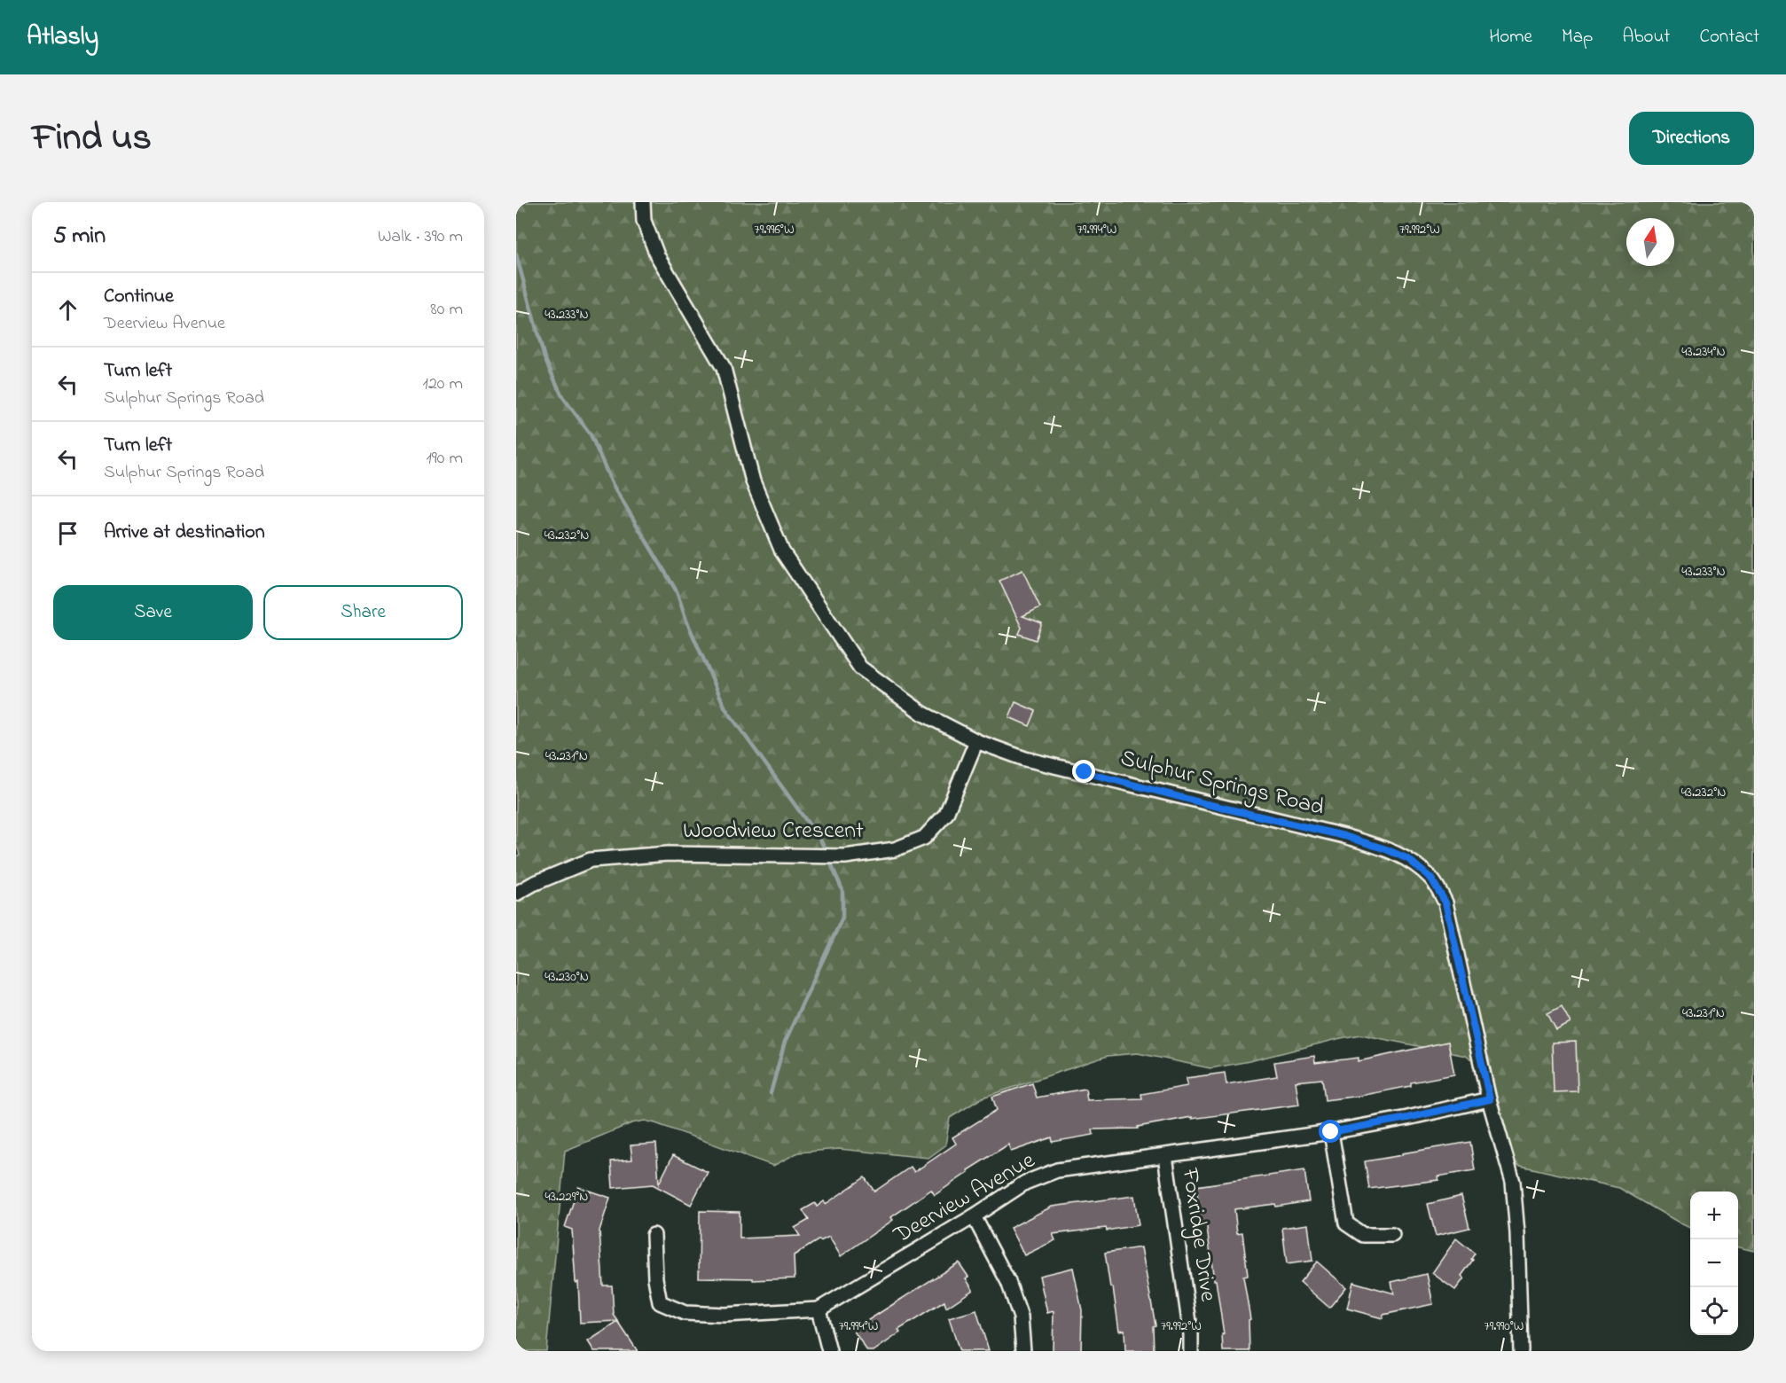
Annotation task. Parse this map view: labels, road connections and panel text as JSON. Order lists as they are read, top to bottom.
{
  "streets": {
    "street": [
      "Sulphur Springs Road",
      "Woodview Crescent",
      "Deerview Avenue",
      "Foxridge Drive"
    ]
  },
  "crossings": [
    ["Sulphur Springs Road", "Woodview Crescent"],
    ["Sulphur Springs Road", "Deerview Avenue"],
    ["Deerview Avenue", "Foxridge Drive"]
  ],
  "north": "top",
  "page": {
    "header": "Atlasly",
    "nav": [
      "Home",
      "Map",
      "About",
      "Contact"
    ],
    "title": "Find us",
    "buttons": [
      "Directions",
      ["Save", "Share"]
    ],
    "heading": ["5 min", "Walk · 390 m"],
    "list": [
      ["Continue", "Deerview Avenue", "80 m"],
      ["Turn left", "Sulphur Springs Road", "120 m"],
      ["Turn left", "Sulphur Springs Road", "190 m"],
      "Arrive at destination"
    ],
    "map_buttons": ["+", "−"]
  },
  "coordinates": [
    "79.996°W",
    "79.994°W",
    "79.992°W",
    "43.233°N",
    "43.234°N",
    "43.232°N",
    "43.231°N",
    "43.230°N",
    "43.229°N",
    "79.990°W"
  ]
}
